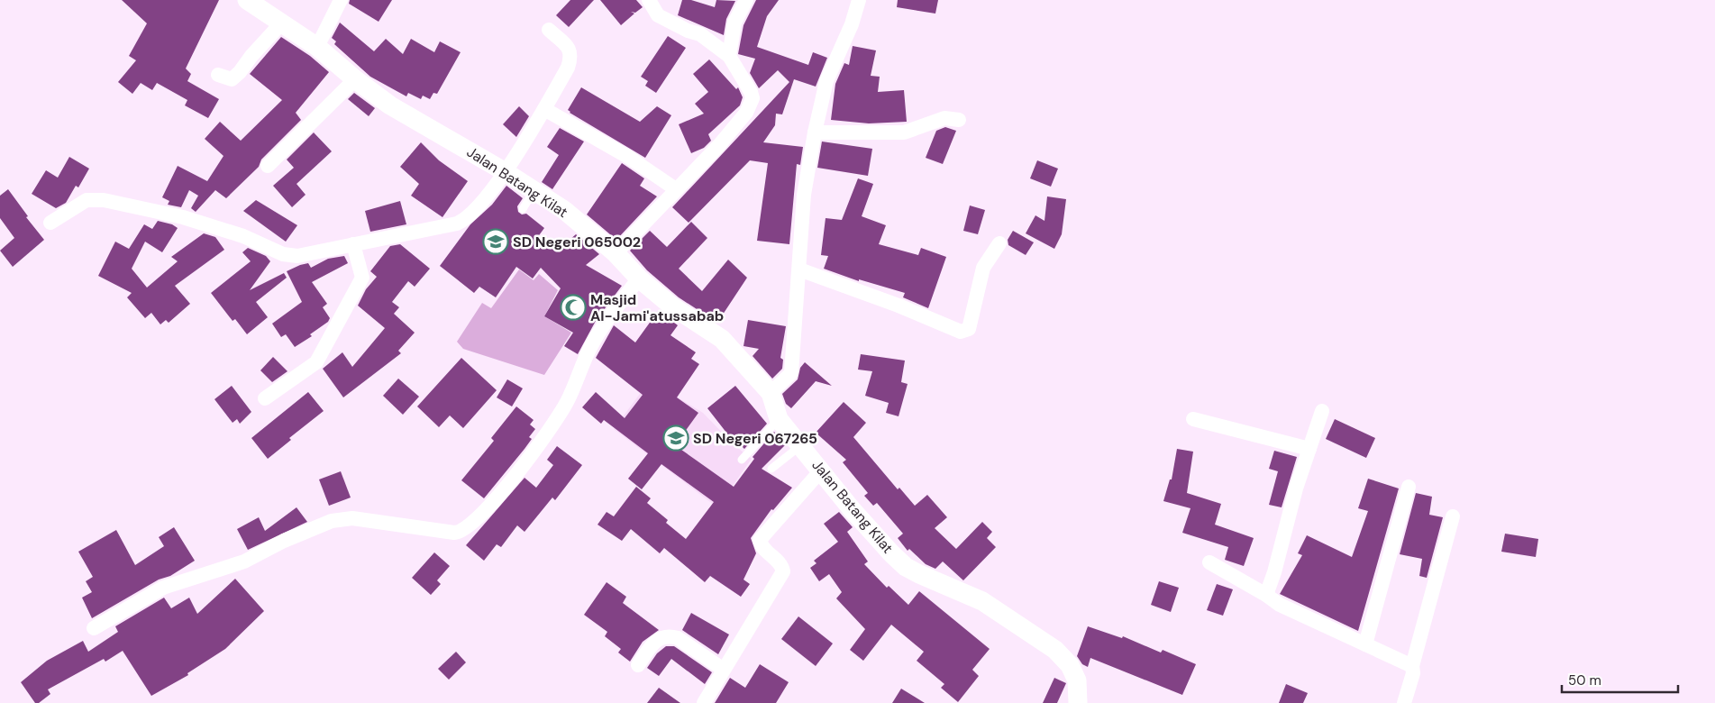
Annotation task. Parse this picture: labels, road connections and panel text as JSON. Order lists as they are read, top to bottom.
{
  "streets": {
    "street": ["Jalan Batang Kilat"]
  },
  "places": {
    "school or university": ["SD Negeri 065002", "SD Negeri 067265"],
    "mosque": ["Masjid Al-Jami'atussabab"]
  },
  "scale_bar": "50 m"
}
